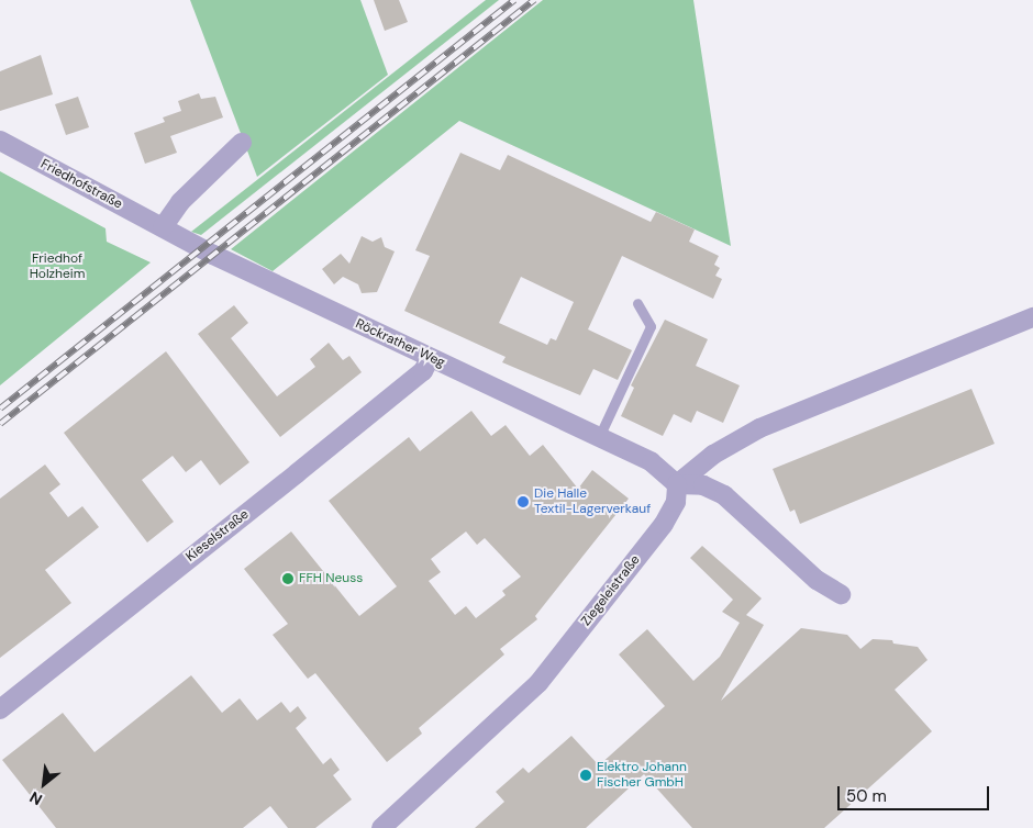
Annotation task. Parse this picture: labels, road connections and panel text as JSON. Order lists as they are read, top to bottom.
{
  "streets": {
    "street": [
      "Friedhofstraße",
      "Röckrather Weg",
      "Kieselstraße",
      "Ziegeleistraße"
    ]
  },
  "crossings": [
    ["Friedhofstraße", "Röckrather Weg"],
    ["Röckrather Weg", "Kieselstraße"],
    ["Röckrather Weg", "Ziegeleistraße"]
  ],
  "parks": ["Friedhof Holzheim"],
  "places": ["Die Halle Textil-Lagerverkauf", "FFH Neuss", "Elektro Johann Fischer GmbH"],
  "scale_bar": "50 m",
  "north": "bottom left"
}
